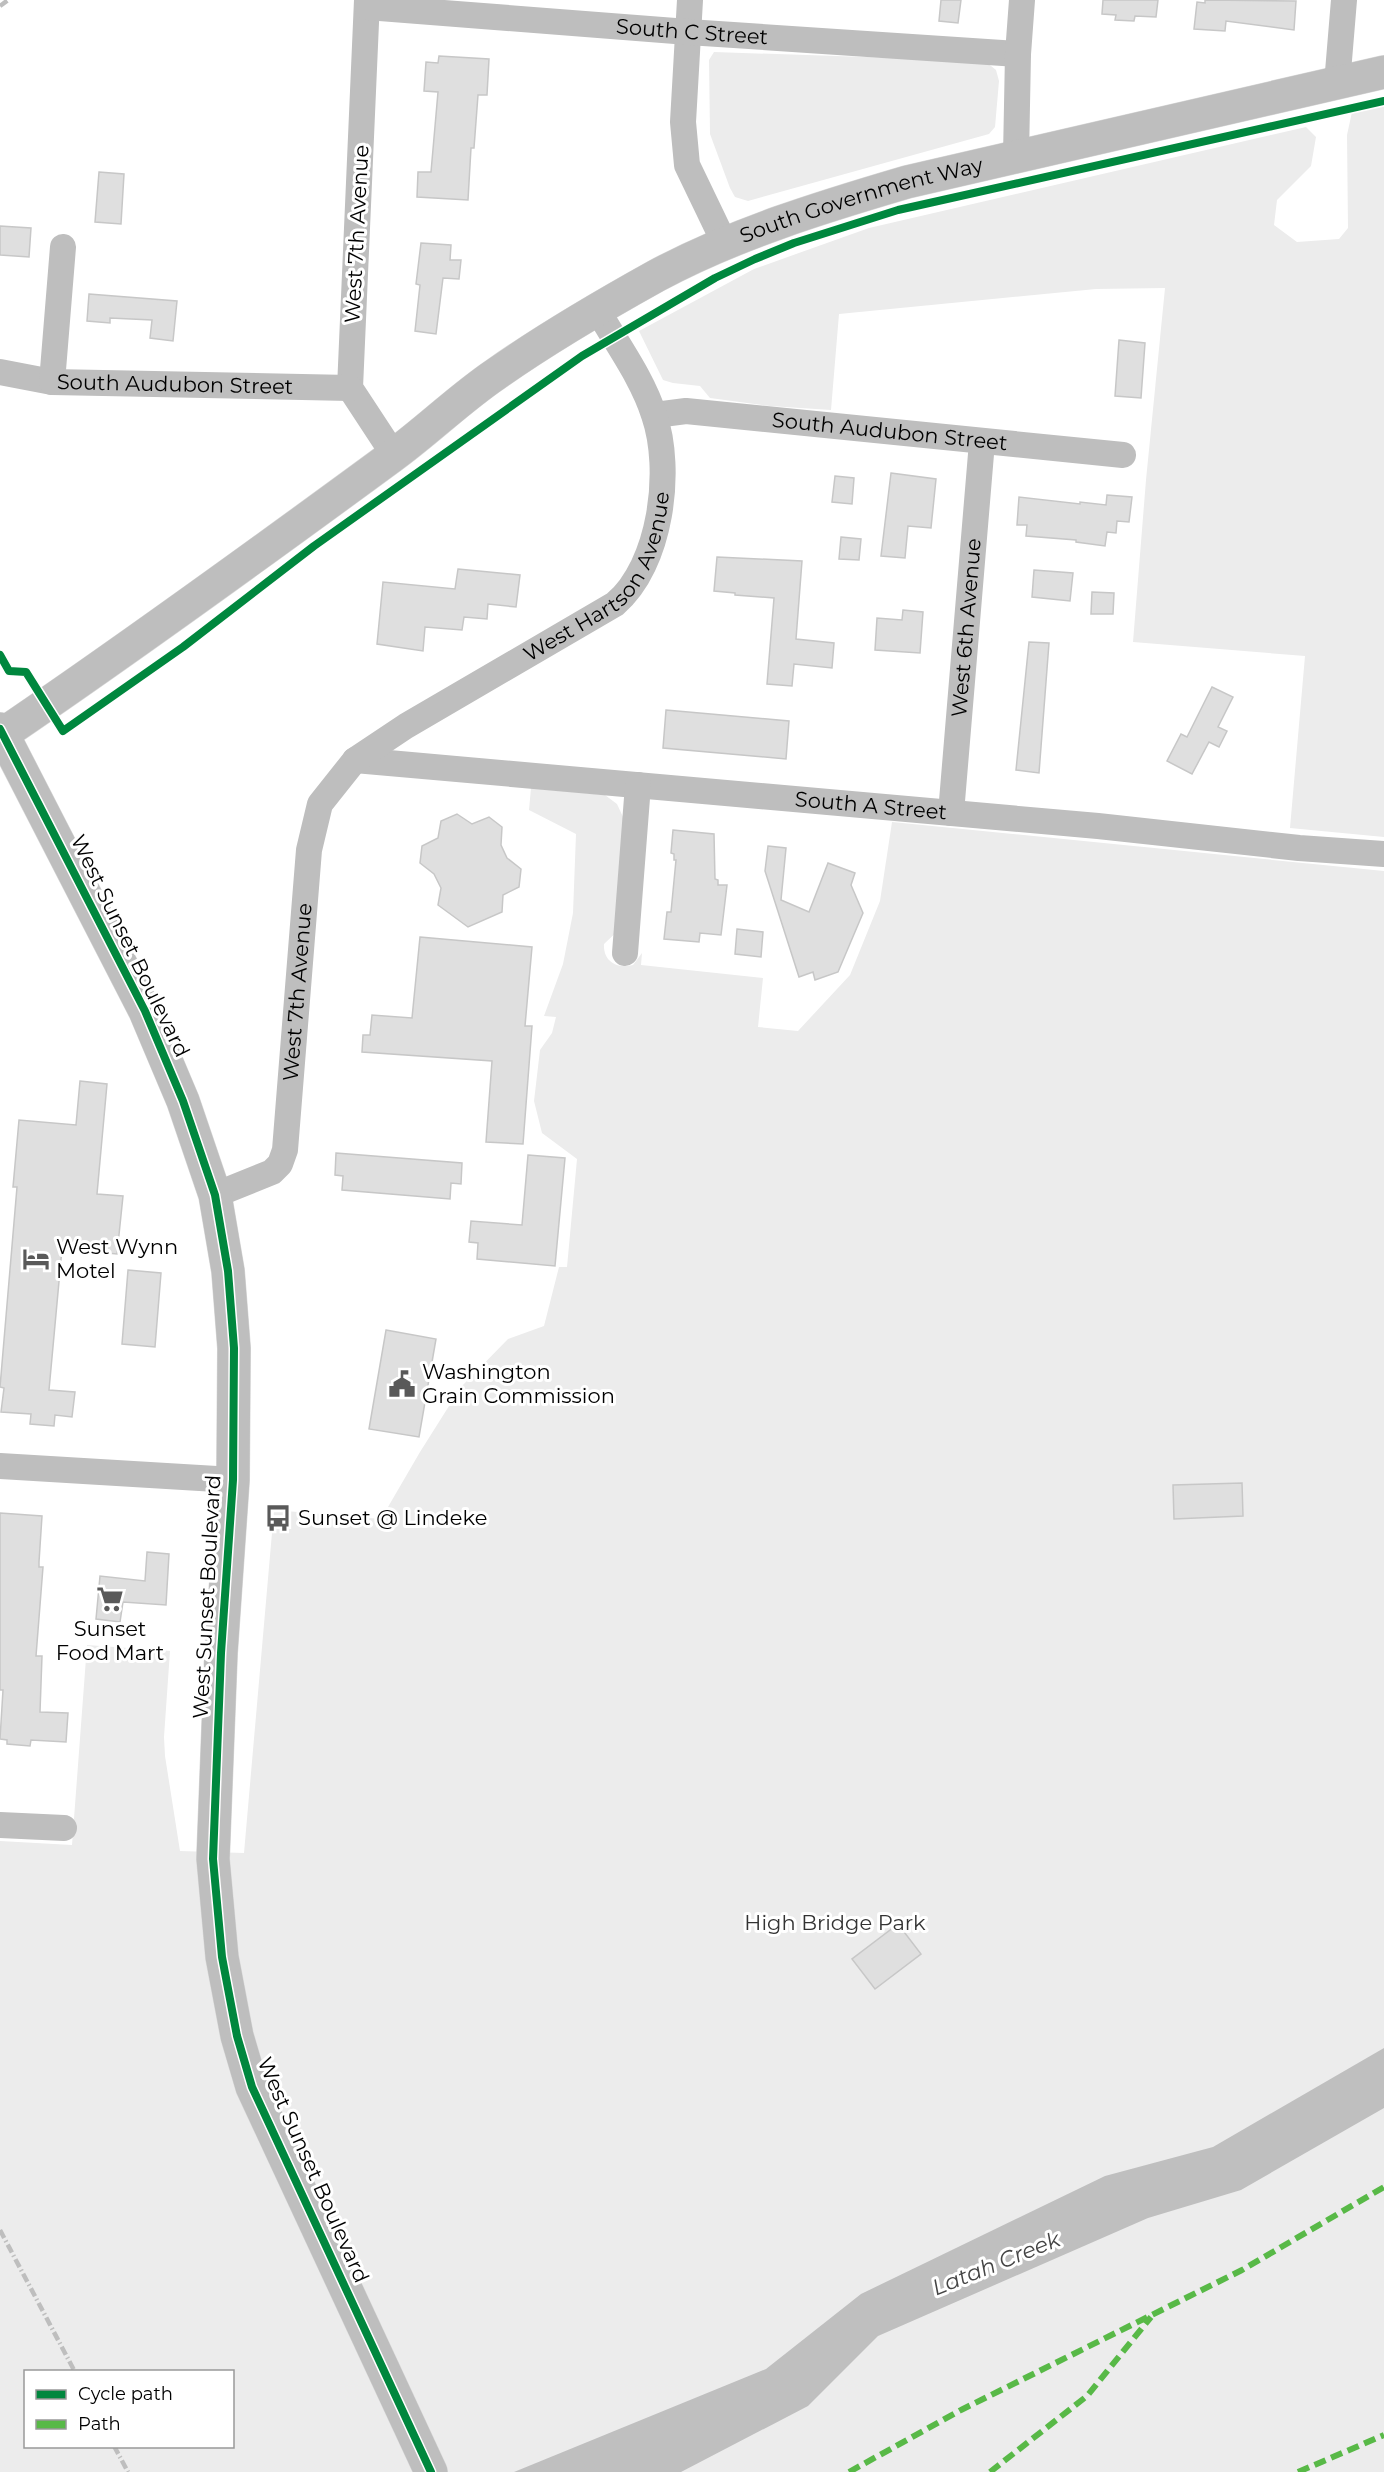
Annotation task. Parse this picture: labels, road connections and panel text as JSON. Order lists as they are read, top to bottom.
{
  "streets": {
    "main road": ["South Government Way", "West Sunset Boulevard"],
    "street": [
      "South C Street",
      "West 7th Avenue",
      "South Audubon Street",
      "West Hartson Avenue",
      "West 6th Avenue",
      "South A Street"
    ]
  },
  "crossings": [
    ["South C Street", "West 7th Avenue"],
    ["South Government Way", "West Hartson Avenue"],
    ["South Government Way", "West Sunset Boulevard"],
    ["West 7th Avenue", "South Audubon Street"],
    ["West 7th Avenue", "West Hartson Avenue"],
    ["West 7th Avenue", "South A Street"],
    ["West 7th Avenue", "West Sunset Boulevard"],
    ["South Audubon Street", "West Hartson Avenue"],
    ["South Audubon Street", "West 6th Avenue"],
    ["West Hartson Avenue", "South A Street"],
    ["West 6th Avenue", "South A Street"]
  ],
  "water": ["Latah Creek"],
  "parks": ["High Bridge Park"],
  "places": {
    "hotel": ["West Wynn Motel"],
    "public building": ["Washington Grain Commission"],
    "bus stop": ["Sunset @ Lindeke"],
    "supermarket": ["Sunset Food Mart"]
  },
  "legend": ["Cycle path", "Path"]
}
